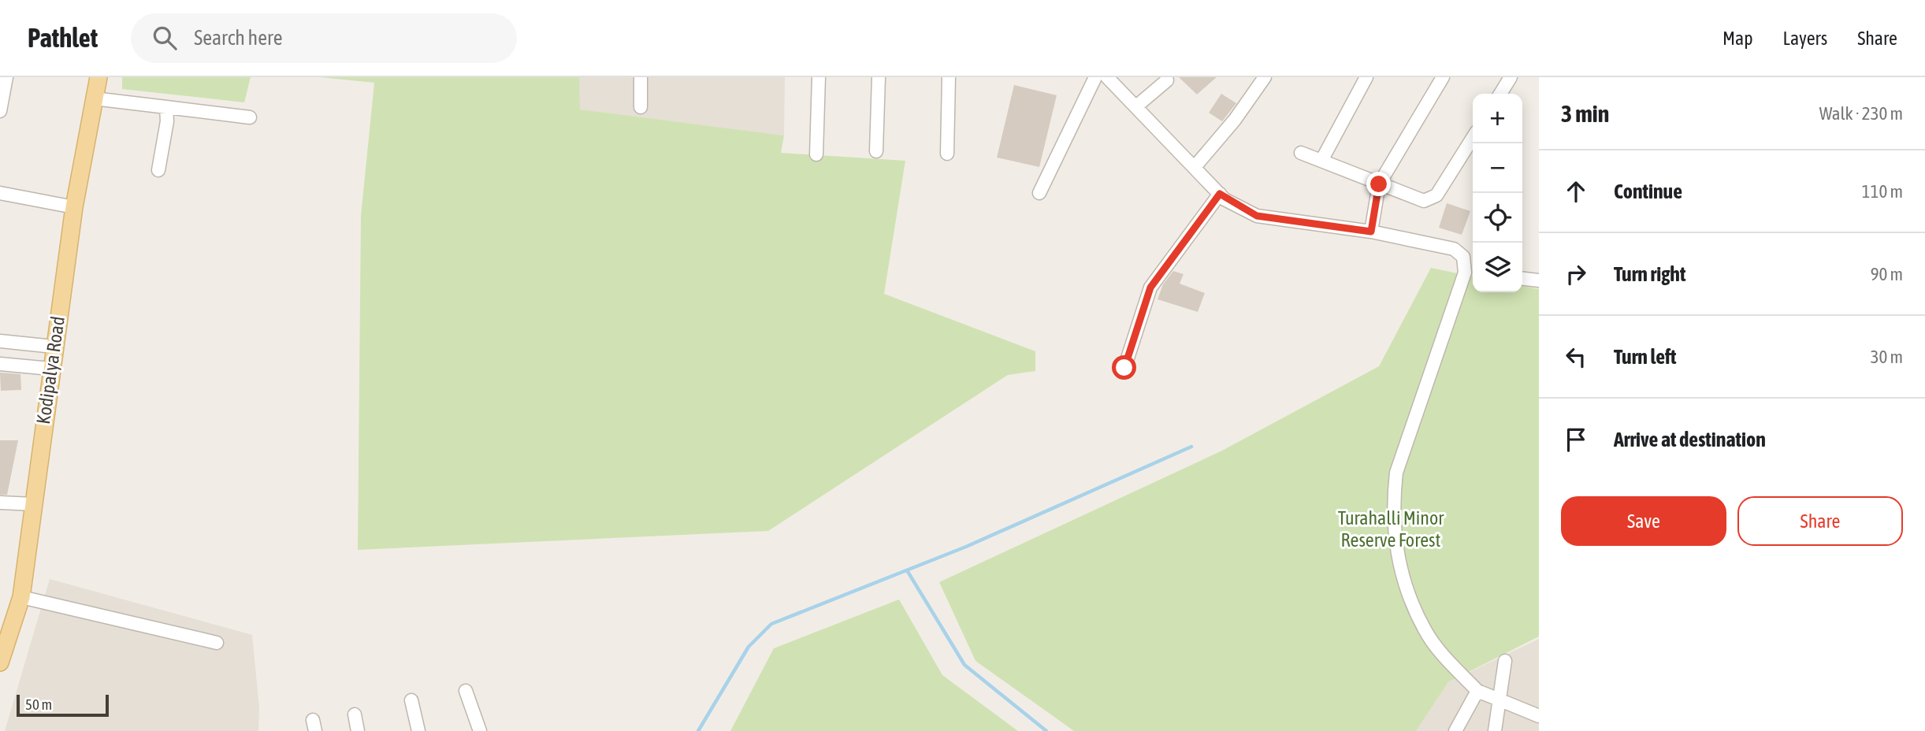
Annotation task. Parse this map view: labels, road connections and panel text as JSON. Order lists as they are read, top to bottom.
{
  "streets": {
    "main road": ["Kodipalya Road"]
  },
  "parks": ["Turahalli Minor Reserve Forest"],
  "scale_bar": "50 m",
  "page": {
    "header": "Pathlet",
    "search": "Search here",
    "nav": ["Map", "Layers", "Share"],
    "heading": ["3 min", "Walk · 230 m"],
    "map_buttons": ["+", "−"],
    "list": [
      ["Continue", "110 m"],
      ["Turn right", "90 m"],
      ["Turn left", "30 m"],
      "Arrive at destination"
    ],
    "buttons": ["Save", "Share"],
    "scale": "50 m"
  }
}
